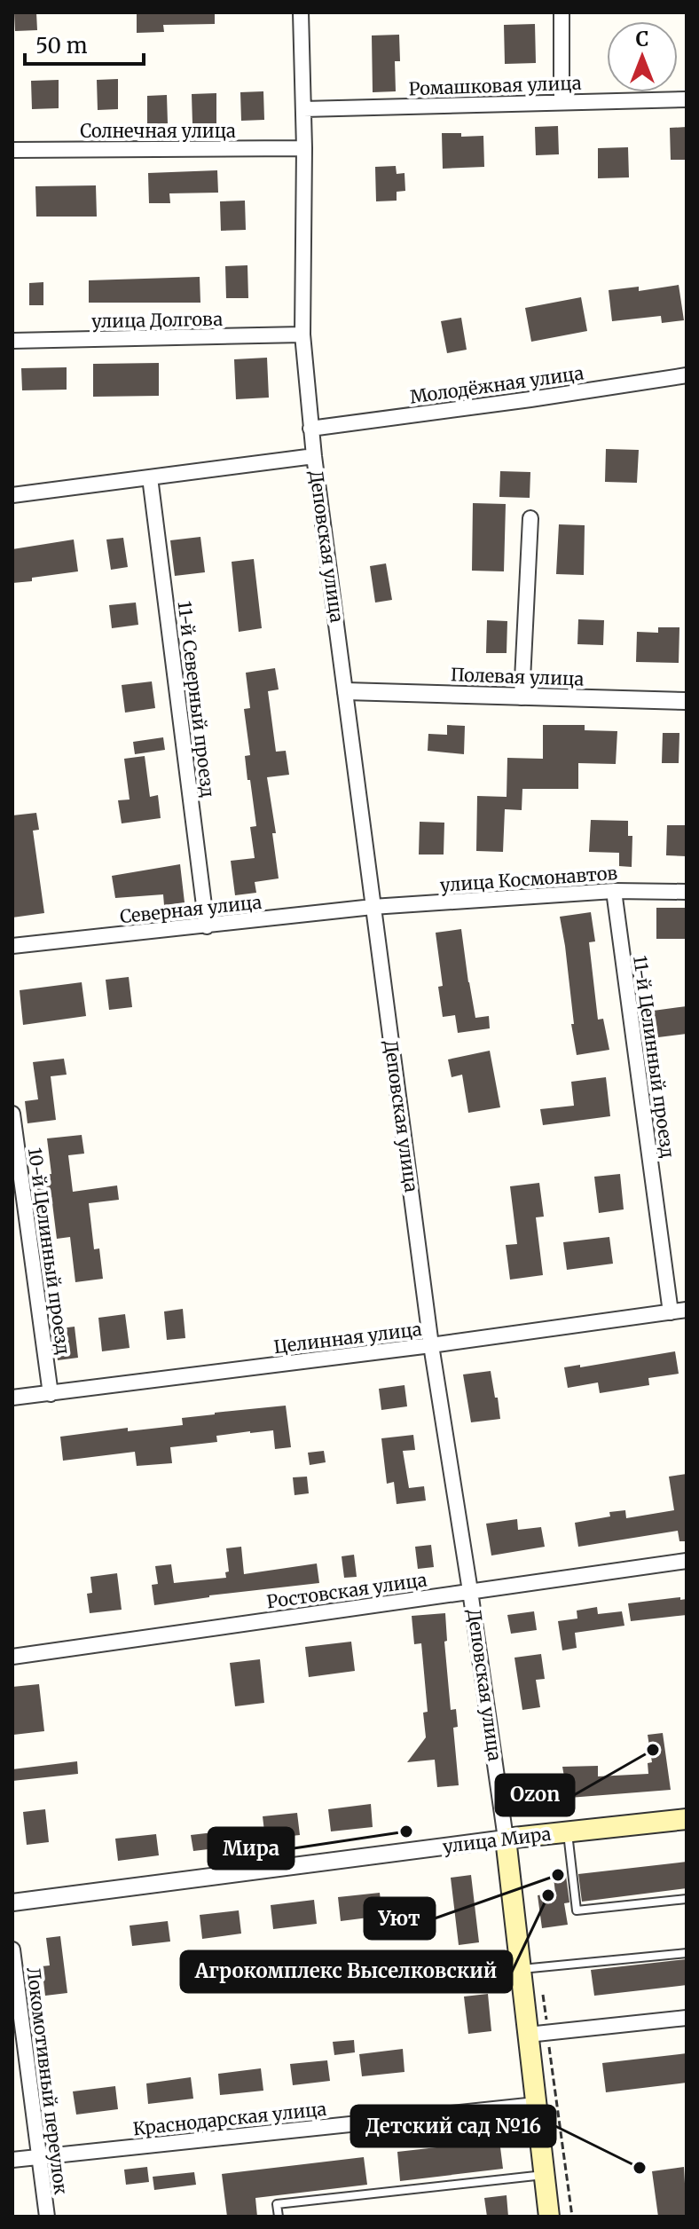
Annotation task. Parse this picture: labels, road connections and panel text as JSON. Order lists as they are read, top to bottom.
{
  "streets": {
    "main road": ["Деповская улица", "улица Мира"],
    "street": [
      "Ромашковая улица",
      "Солнечная улица",
      "улица Долгова",
      "Молодёжная улица",
      "Полевая улица",
      "11-й Северный проезд",
      "улица Космонавтов",
      "Северная улица",
      "11-й Целинный проезд",
      "10-й Целинный проезд",
      "Целинная улица",
      "Ростовская улица",
      "Локомотивный переулок",
      "Краснодарская улица"
    ]
  },
  "crossings": [
    ["Ромашковая улица", "Деповская улица"],
    ["Солнечная улица", "Деповская улица"],
    ["улица Долгова", "Деповская улица"],
    ["Молодёжная улица", "Деповская улица"],
    ["Деповская улица", "Полевая улица"],
    ["Деповская улица", "улица Космонавтов"],
    ["Деповская улица", "Северная улица"],
    ["Деповская улица", "Целинная улица"],
    ["Деповская улица", "Ростовская улица"],
    ["Деповская улица", "улица Мира"],
    ["Деповская улица", "Краснодарская улица"],
    ["11-й Северный проезд", "Северная улица"],
    ["улица Космонавтов", "Северная улица"],
    ["улица Космонавтов", "11-й Целинный проезд"],
    ["11-й Целинный проезд", "Целинная улица"],
    ["10-й Целинный проезд", "Целинная улица"],
    ["Локомотивный переулок", "Краснодарская улица"]
  ],
  "places": [
    "Ozon",
    "Мира",
    "Уют",
    "Агрокомплекс Выселковский",
    "Детский сад №16"
  ],
  "scale_bar": "50 m",
  "north": "top"
}
